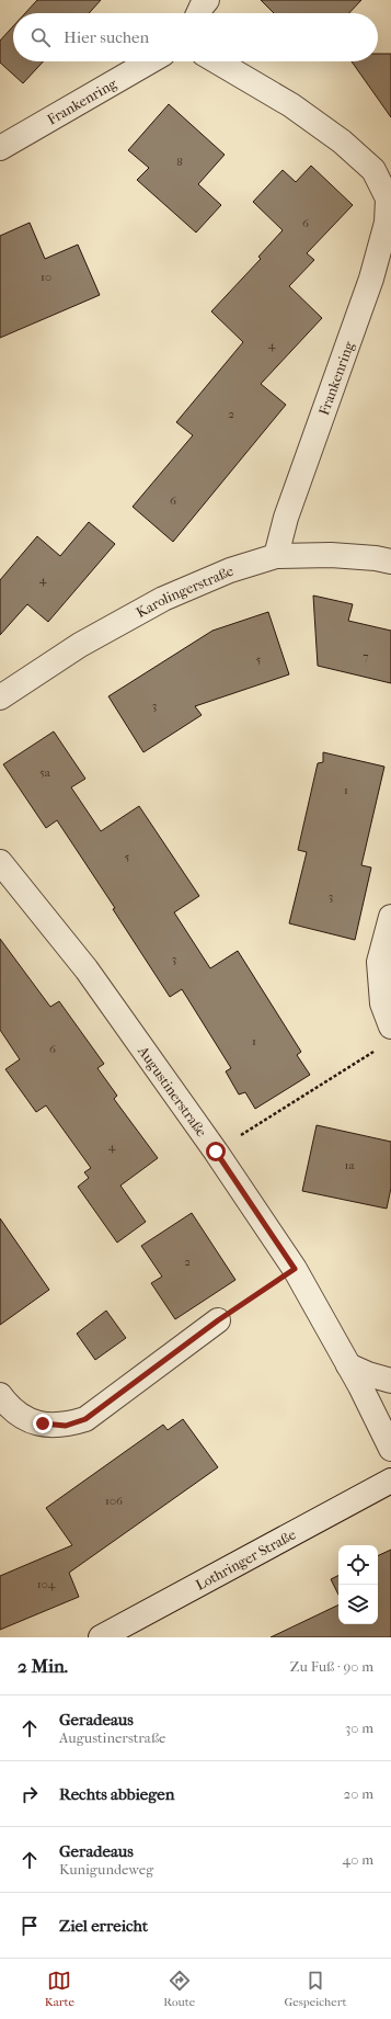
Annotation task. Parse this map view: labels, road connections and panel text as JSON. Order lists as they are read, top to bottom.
{
  "streets": {
    "street": [
      "Frankenring",
      "Karolingerstraße",
      "Augustinerstraße",
      "Lothringer Straße"
    ]
  },
  "crossings": [
    ["Frankenring", "Karolingerstraße"]
  ],
  "house_numbers": [
    "8",
    "6",
    "10",
    "4",
    "2",
    "6",
    "4",
    "7",
    "5",
    "3",
    "5a",
    "1",
    "5",
    "3",
    "3",
    "1",
    "6",
    "4",
    "1a",
    "2",
    "106",
    "104"
  ],
  "page": {
    "search": "Hier suchen",
    "heading": ["2 Min.", "Zu Fuß · 90 m"],
    "list": [
      ["Geradeaus", "Augustinerstraße", "30 m"],
      ["Rechts abbiegen", "20 m"],
      ["Geradeaus", "Kunigundeweg", "40 m"],
      "Ziel erreicht"
    ],
    "nav": ["Karte", "Route", "Gespeichert"]
  }
}
